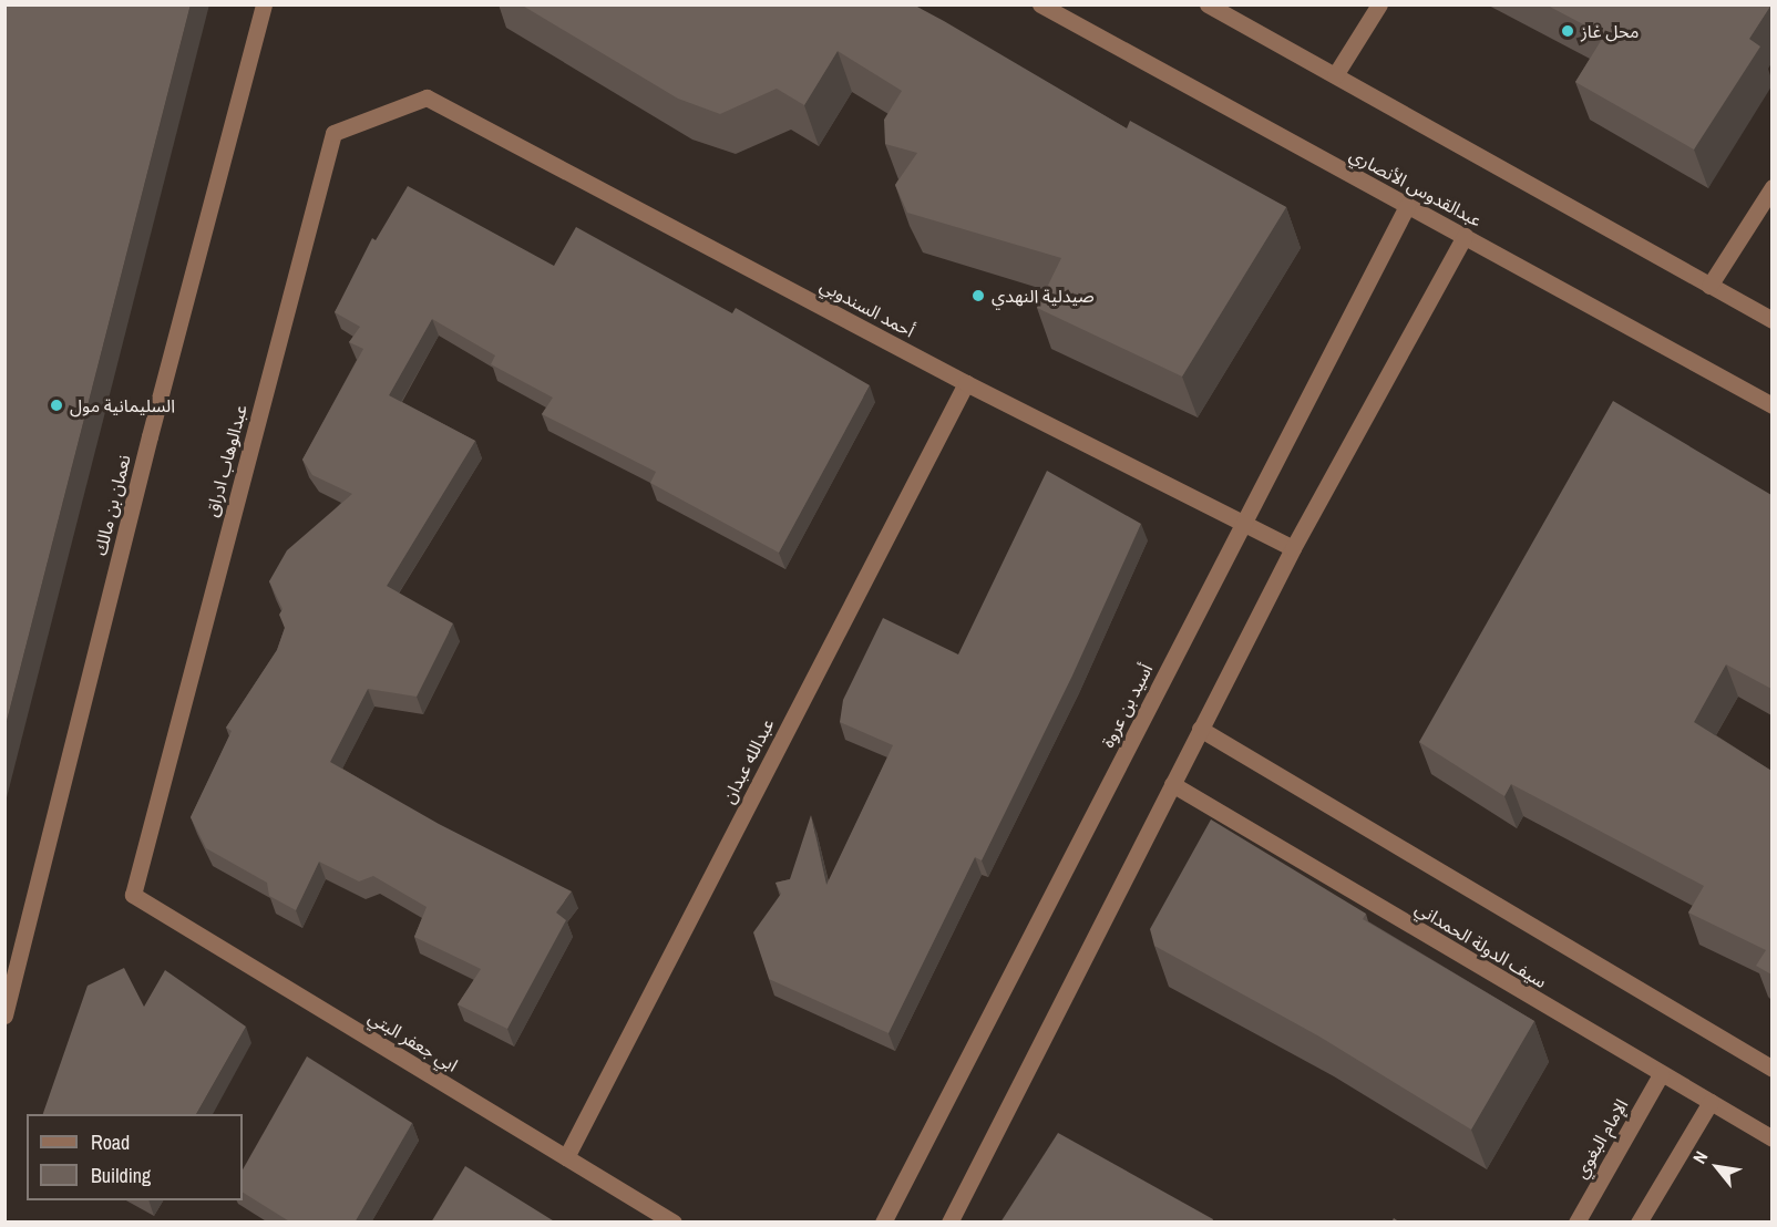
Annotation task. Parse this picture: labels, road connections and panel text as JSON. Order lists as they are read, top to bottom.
{
  "streets": {
    "street": [
      "عبدالقدوس الأنصاري",
      "أحمد السندوبي",
      "عبدالوهاب ادراق",
      "نعمان بن مالك",
      "أسيد بن عروة",
      "عبدالله عبدان",
      "سيف الدولة الحمداني",
      "ابي جعفر البتي",
      "الإمام البغوي"
    ]
  },
  "crossings": [
    ["عبدالقدوس الأنصاري", "أسيد بن عروة"],
    ["أحمد السندوبي", "عبدالوهاب ادراق"],
    ["أحمد السندوبي", "أسيد بن عروة"],
    ["أحمد السندوبي", "عبدالله عبدان"],
    ["عبدالوهاب ادراق", "ابي جعفر البتي"],
    ["عبدالله عبدان", "ابي جعفر البتي"],
    ["سيف الدولة الحمداني", "الإمام البغوي"]
  ],
  "places": ["محل غاز", "صيدلية النهدي", "السليمانية مول"],
  "legend": ["Road", "Building"],
  "north": "top left"
}
